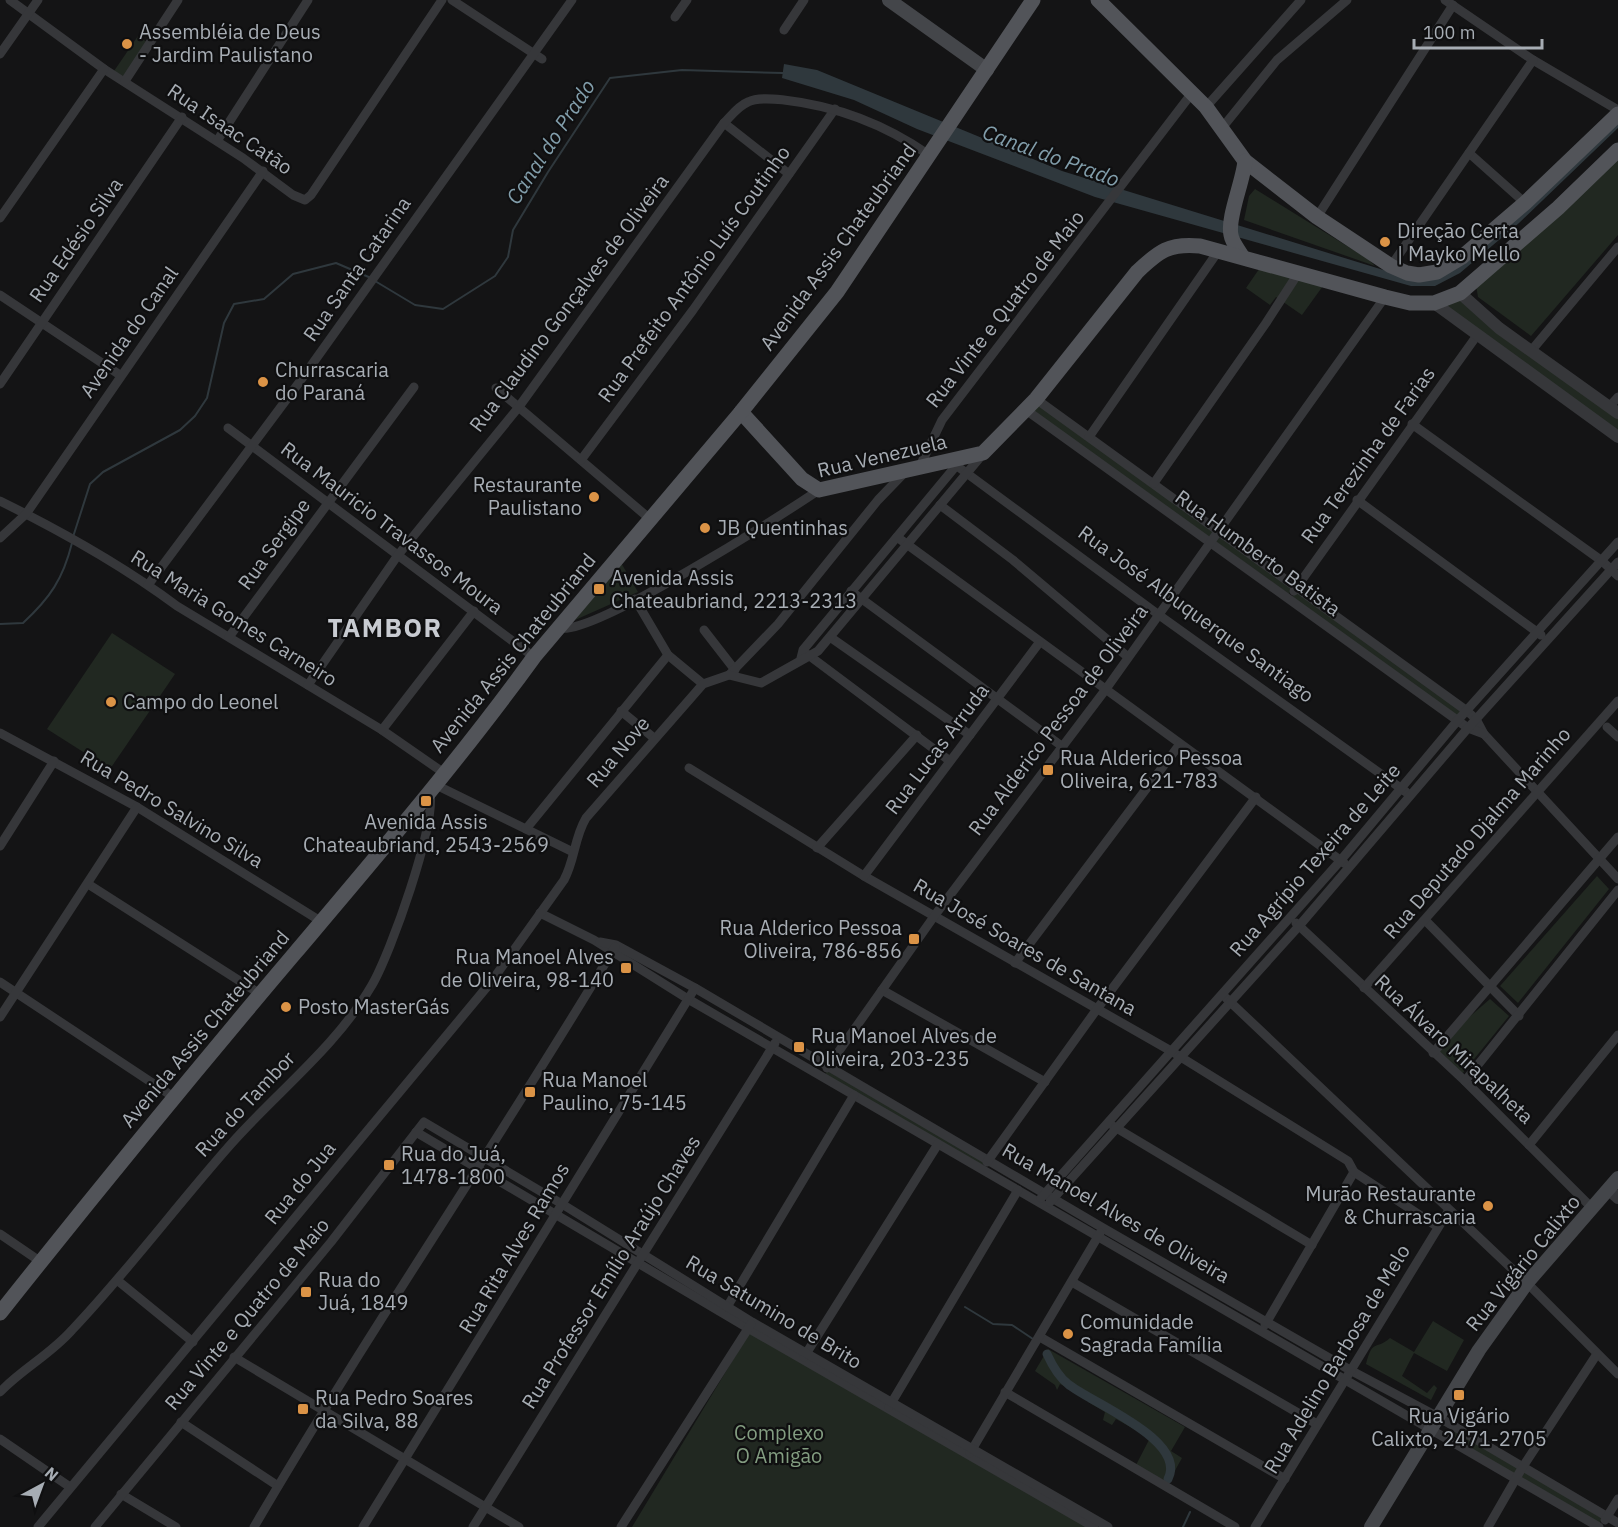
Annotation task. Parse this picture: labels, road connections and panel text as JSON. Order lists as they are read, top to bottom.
{
  "streets": {
    "main road": ["Avenida Assis Chateubriand", "Rua Venezuela", "Rua Vigário Calixto"],
    "street": [
      "Rua Isaac Catão",
      "Rua Edésio Silva",
      "Rua Santa Catarina",
      "Rua Prefeito Antônio Luís Coutinho",
      "Rua Claudino Gonçalves de Oliveira",
      "Rua Vinte e Quatro de Maio",
      "Avenida do Canal",
      "Rua Terezinha de Farias",
      "Rua Mauricio Travassos Moura",
      "Rua Sergipe",
      "Rua Humberto Batista",
      "Rua José Albuquerque Santiago",
      "Rua Maria Gomes Carneiro",
      "Rua Alderico Pessoa de Oliveira",
      "Rua Lucas Arruda",
      "Rua Nove",
      "Rua Pedro Salvino Silva",
      "Rua Deputado Djalma Marinho",
      "Rua Agrípio Texeira de Leite",
      "Rua José Soares de Santana",
      "Rua Álvaro Mirapalheta",
      "Rua do Tambor",
      "Rua do Jua",
      "Rua Manoel Alves de Oliveira",
      "Rua Rita Alves Ramos",
      "Rua Professor Emílio Araújo Chaves",
      "Rua Satumino de Brito",
      "Rua Adelino Barbosa de Melo"
    ]
  },
  "crossings": [
    ["Rua Isaac Catão", "Rua Edésio Silva"],
    ["Rua Isaac Catão", "Avenida do Canal"],
    ["Avenida Assis Chateubriand", "Rua Claudino Gonçalves de Oliveira"],
    ["Avenida Assis Chateubriand", "Rua Venezuela"],
    ["Avenida Assis Chateubriand", "Rua Mauricio Travassos Moura"],
    ["Avenida Assis Chateubriand", "Rua Maria Gomes Carneiro"],
    ["Avenida Assis Chateubriand", "Rua Pedro Salvino Silva"],
    ["Avenida Assis Chateubriand", "Rua do Tambor"],
    ["Rua Santa Catarina", "Rua Mauricio Travassos Moura"],
    ["Rua Santa Catarina", "Rua Maria Gomes Carneiro"],
    ["Rua Prefeito Antônio Luís Coutinho", "Rua Claudino Gonçalves de Oliveira"],
    ["Rua Claudino Gonçalves de Oliveira", "Rua Mauricio Travassos Moura"],
    ["Rua Claudino Gonçalves de Oliveira", "Rua Maria Gomes Carneiro"],
    ["Rua Vinte e Quatro de Maio", "Rua Venezuela"],
    ["Rua Vinte e Quatro de Maio", "Rua Satumino de Brito"],
    ["Avenida do Canal", "Rua Maria Gomes Carneiro"],
    ["Rua Terezinha de Farias", "Rua Humberto Batista"],
    ["Rua Venezuela", "Rua José Albuquerque Santiago"],
    ["Rua Mauricio Travassos Moura", "Rua Sergipe"],
    ["Rua Sergipe", "Rua Maria Gomes Carneiro"],
    ["Rua Humberto Batista", "Rua Alderico Pessoa de Oliveira"],
    ["Rua Humberto Batista", "Rua Agrípio Texeira de Leite"],
    ["Rua José Albuquerque Santiago", "Rua Alderico Pessoa de Oliveira"],
    ["Rua José Albuquerque Santiago", "Rua Agrípio Texeira de Leite"],
    ["Rua Maria Gomes Carneiro", "Rua Nove"],
    ["Rua Maria Gomes Carneiro", "Rua do Tambor"],
    ["Rua Maria Gomes Carneiro", "Rua do Jua"],
    ["Rua Alderico Pessoa de Oliveira", "Rua José Soares de Santana"],
    ["Rua Alderico Pessoa de Oliveira", "Rua Manoel Alves de Oliveira"],
    ["Rua Lucas Arruda", "Rua José Soares de Santana"],
    ["Rua Nove", "Rua do Jua"],
    ["Rua Deputado Djalma Marinho", "Rua Álvaro Mirapalheta"],
    ["Rua Agrípio Texeira de Leite", "Rua José Soares de Santana"],
    ["Rua Agrípio Texeira de Leite", "Rua Álvaro Mirapalheta"],
    ["Rua Agrípio Texeira de Leite", "Rua Manoel Alves de Oliveira"],
    ["Rua Álvaro Mirapalheta", "Rua Vigário Calixto"],
    ["Rua do Jua", "Rua Manoel Alves de Oliveira"],
    ["Rua Manoel Alves de Oliveira", "Rua Rita Alves Ramos"],
    ["Rua Manoel Alves de Oliveira", "Rua Vigário Calixto"],
    ["Rua Manoel Alves de Oliveira", "Rua Professor Emílio Araújo Chaves"],
    ["Rua Manoel Alves de Oliveira", "Rua Adelino Barbosa de Melo"],
    ["Rua Rita Alves Ramos", "Rua Satumino de Brito"],
    ["Rua Professor Emílio Araújo Chaves", "Rua Satumino de Brito"]
  ],
  "districts": ["TAMBOR"],
  "water": ["Canal do Prado"],
  "parks": ["Complexo O Amigão"],
  "places": {
    "other": [
      "Assembléia de Deus - Jardim Paulistano",
      "Direção Certa | Mayko Mello",
      "Churrascaria do Paraná",
      "Restaurante Paulistano",
      "JB Quentinhas",
      "Campo do Leonel",
      "Posto MasterGás",
      "Murão Restaurante & Churrascaria",
      "Comunidade Sagrada Família"
    ],
    "transit": [
      "Avenida Assis Chateaubriand, 2213-2313",
      "Rua Alderico Pessoa Oliveira, 621-783",
      "Avenida Assis Chateaubriand, 2543-2569",
      "Rua Alderico Pessoa Oliveira, 786-856",
      "Rua Manoel Alves de Oliveira, 98-140",
      "Rua Manoel Alves de Oliveira, 203-235",
      "Rua Manoel Paulino, 75-145",
      "Rua do Juá, 1478-1800",
      "Rua do Juá, 1849",
      "Rua Vigário Calixto, 2471-2705",
      "Rua Pedro Soares da Silva, 88"
    ]
  },
  "scale_bar": "100 m",
  "north": "top right"
}
